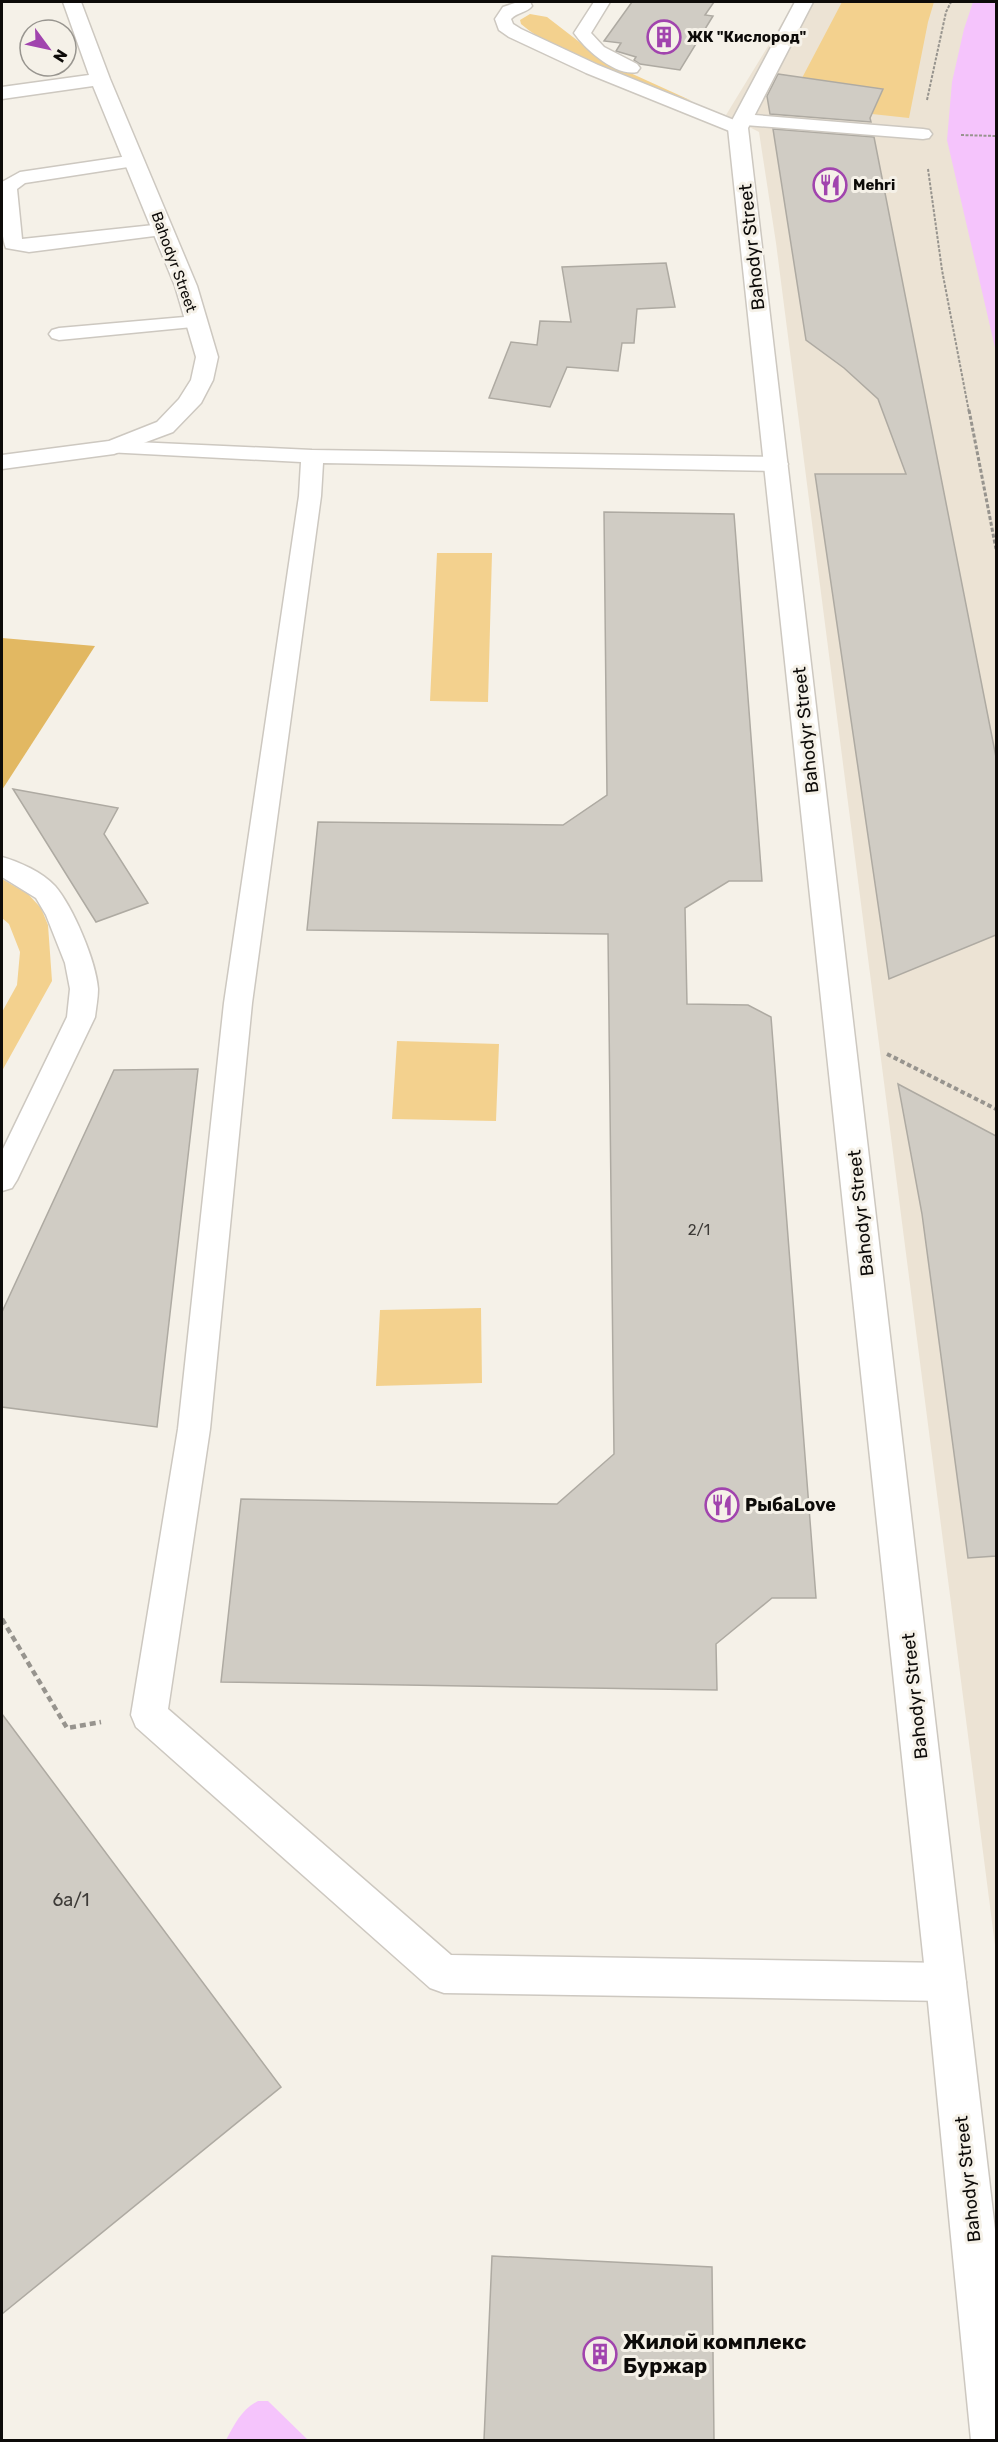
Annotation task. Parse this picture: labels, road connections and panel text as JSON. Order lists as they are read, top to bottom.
{
  "streets": {
    "street": ["Bahodyr Street"]
  },
  "places": {
    "building": ["ЖК \"Кислород\"", "Жилой комплекс Буржар"],
    "restaurant": ["Mehri", "РыбаLove"]
  },
  "house_numbers": ["2/1", "6a/1"],
  "north": "bottom right"
}
